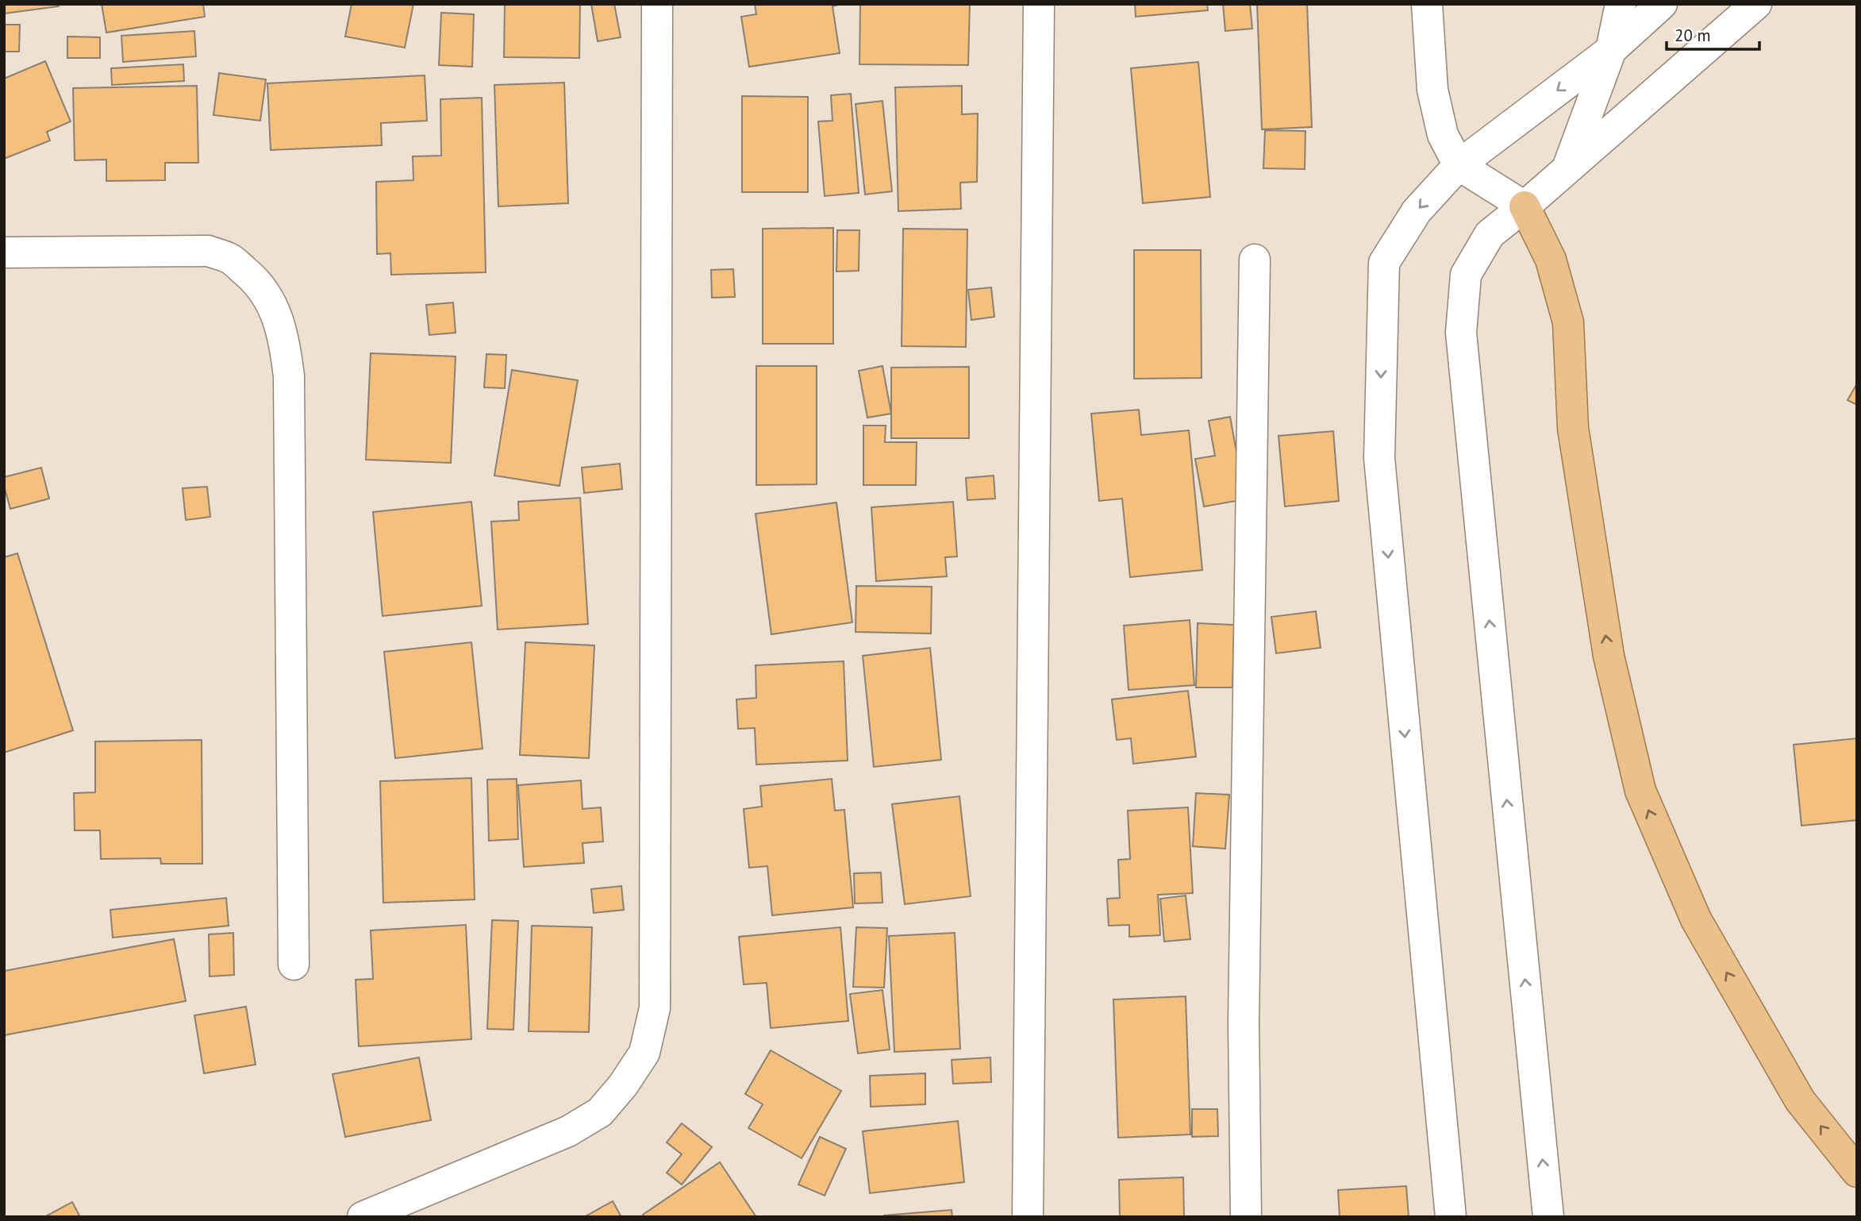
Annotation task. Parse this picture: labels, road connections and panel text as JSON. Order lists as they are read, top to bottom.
{
  "scale_bar": "20 m"
}
